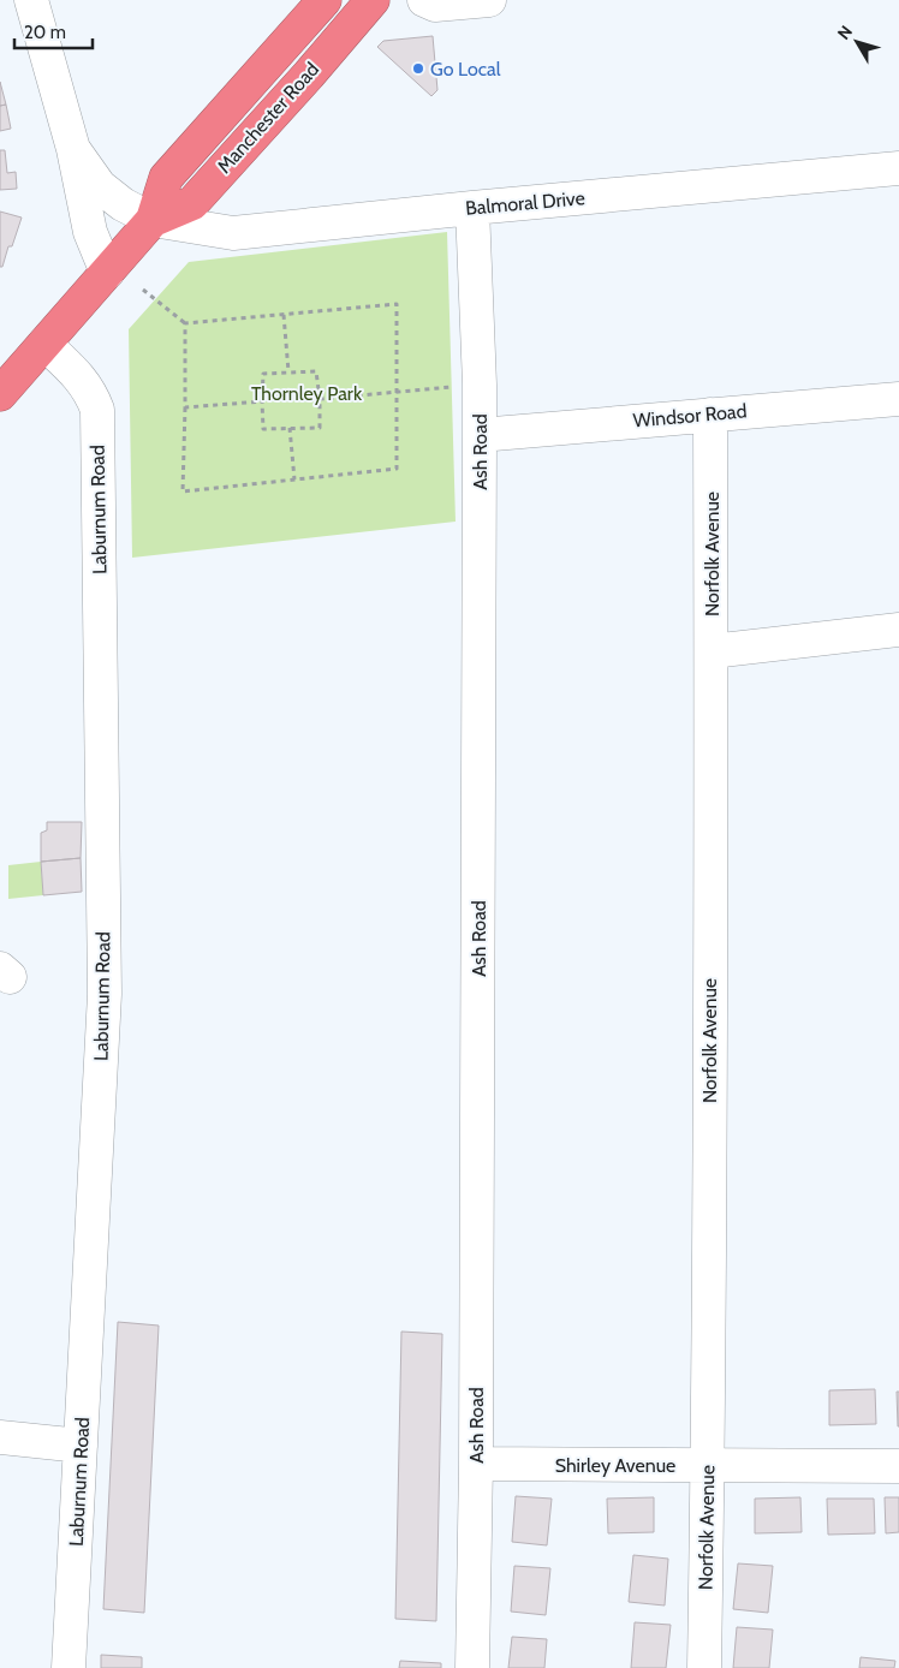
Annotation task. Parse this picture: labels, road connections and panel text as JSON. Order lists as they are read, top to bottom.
{
  "streets": {
    "highway": ["Manchester Road"],
    "street": [
      "Balmoral Drive",
      "Windsor Road",
      "Ash Road",
      "Laburnum Road",
      "Norfolk Avenue",
      "Shirley Avenue"
    ]
  },
  "crossings": [
    ["Manchester Road", "Balmoral Drive"],
    ["Manchester Road", "Laburnum Road"],
    ["Balmoral Drive", "Ash Road"],
    ["Windsor Road", "Ash Road"],
    ["Windsor Road", "Norfolk Avenue"],
    ["Ash Road", "Shirley Avenue"],
    ["Norfolk Avenue", "Shirley Avenue"]
  ],
  "parks": ["Thornley Park"],
  "places": ["Go Local"],
  "scale_bar": "20 m",
  "north": "top left"
}
